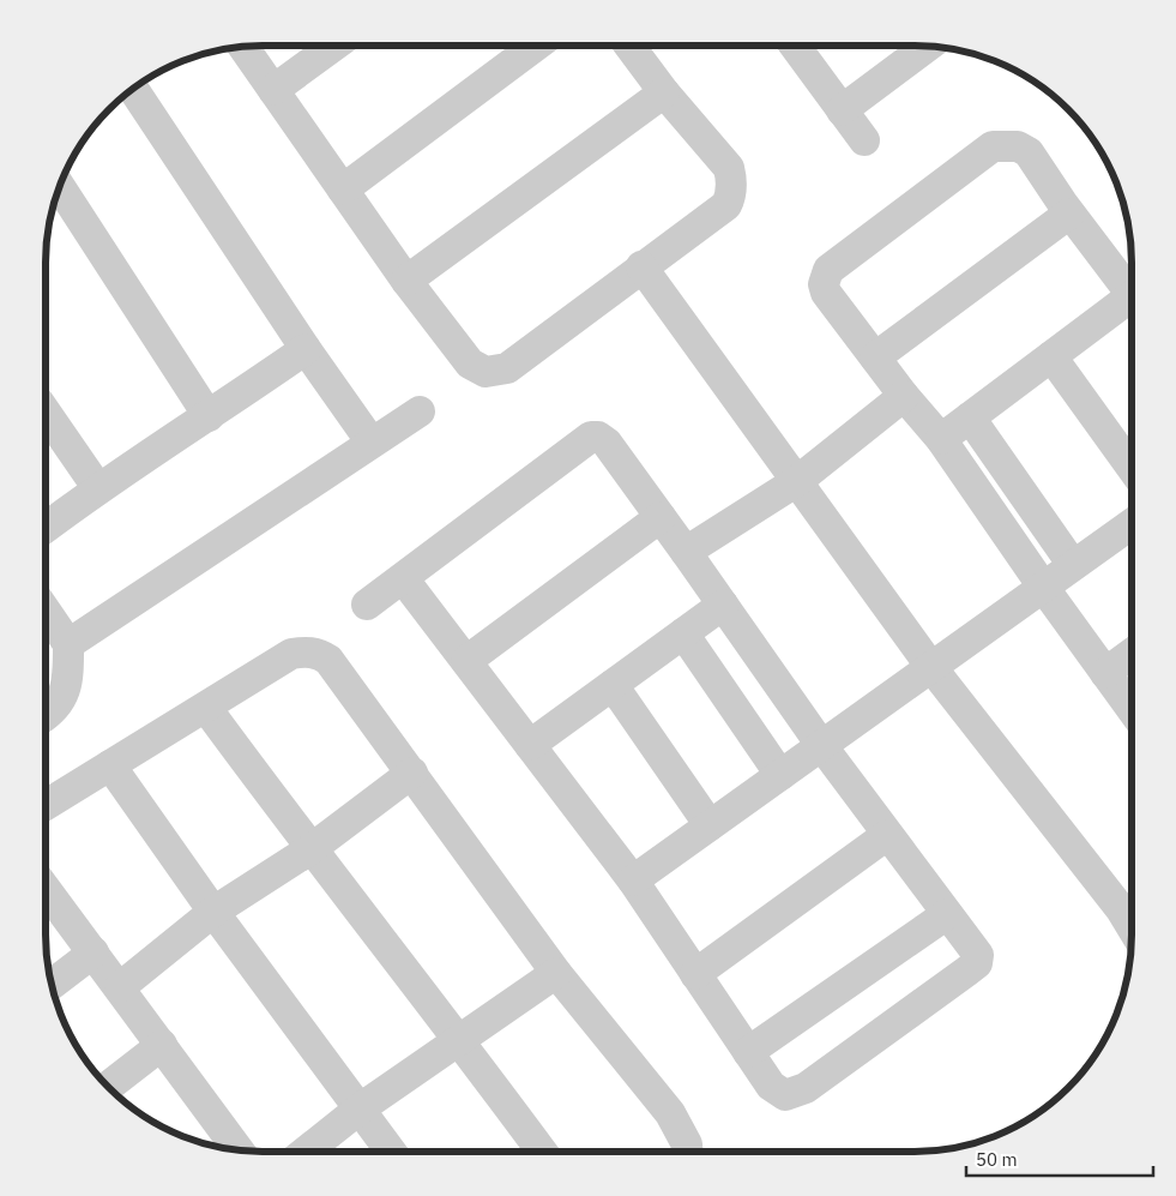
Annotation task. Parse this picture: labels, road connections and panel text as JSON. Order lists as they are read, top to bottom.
{
  "scale_bar": "50 m"
}
